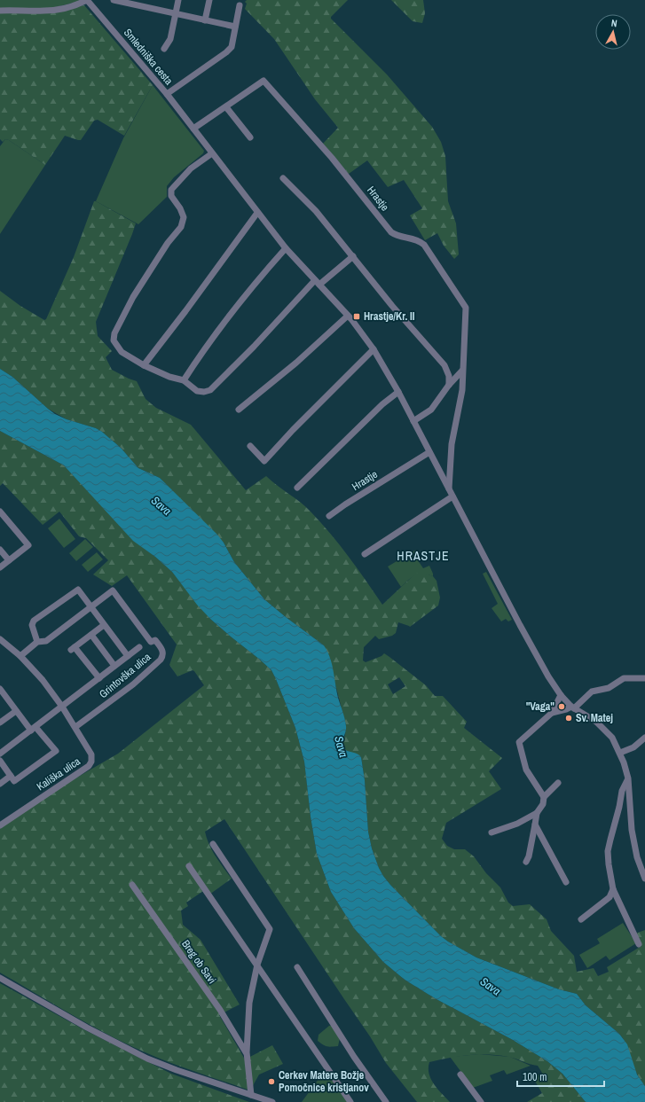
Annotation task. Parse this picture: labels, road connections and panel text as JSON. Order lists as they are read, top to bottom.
{
  "streets": {
    "street": [
      "Smledniška cesta",
      "Hrastje",
      "Grintovška ulica",
      "Kališka ulica",
      "Breg ob Savi"
    ]
  },
  "crossings": [
    ["Grintovška ulica", "Kališka ulica"]
  ],
  "districts": ["HRASTJE"],
  "water": ["Sava"],
  "places": {
    "transit": ["Hrastje/Kr. II"],
    "other": ["\"Vaga\"", "Sv. Matej", "Cerkev Matere Božje Pomočnice kristjanov"]
  },
  "scale_bar": "100 m",
  "north": "top"
}
